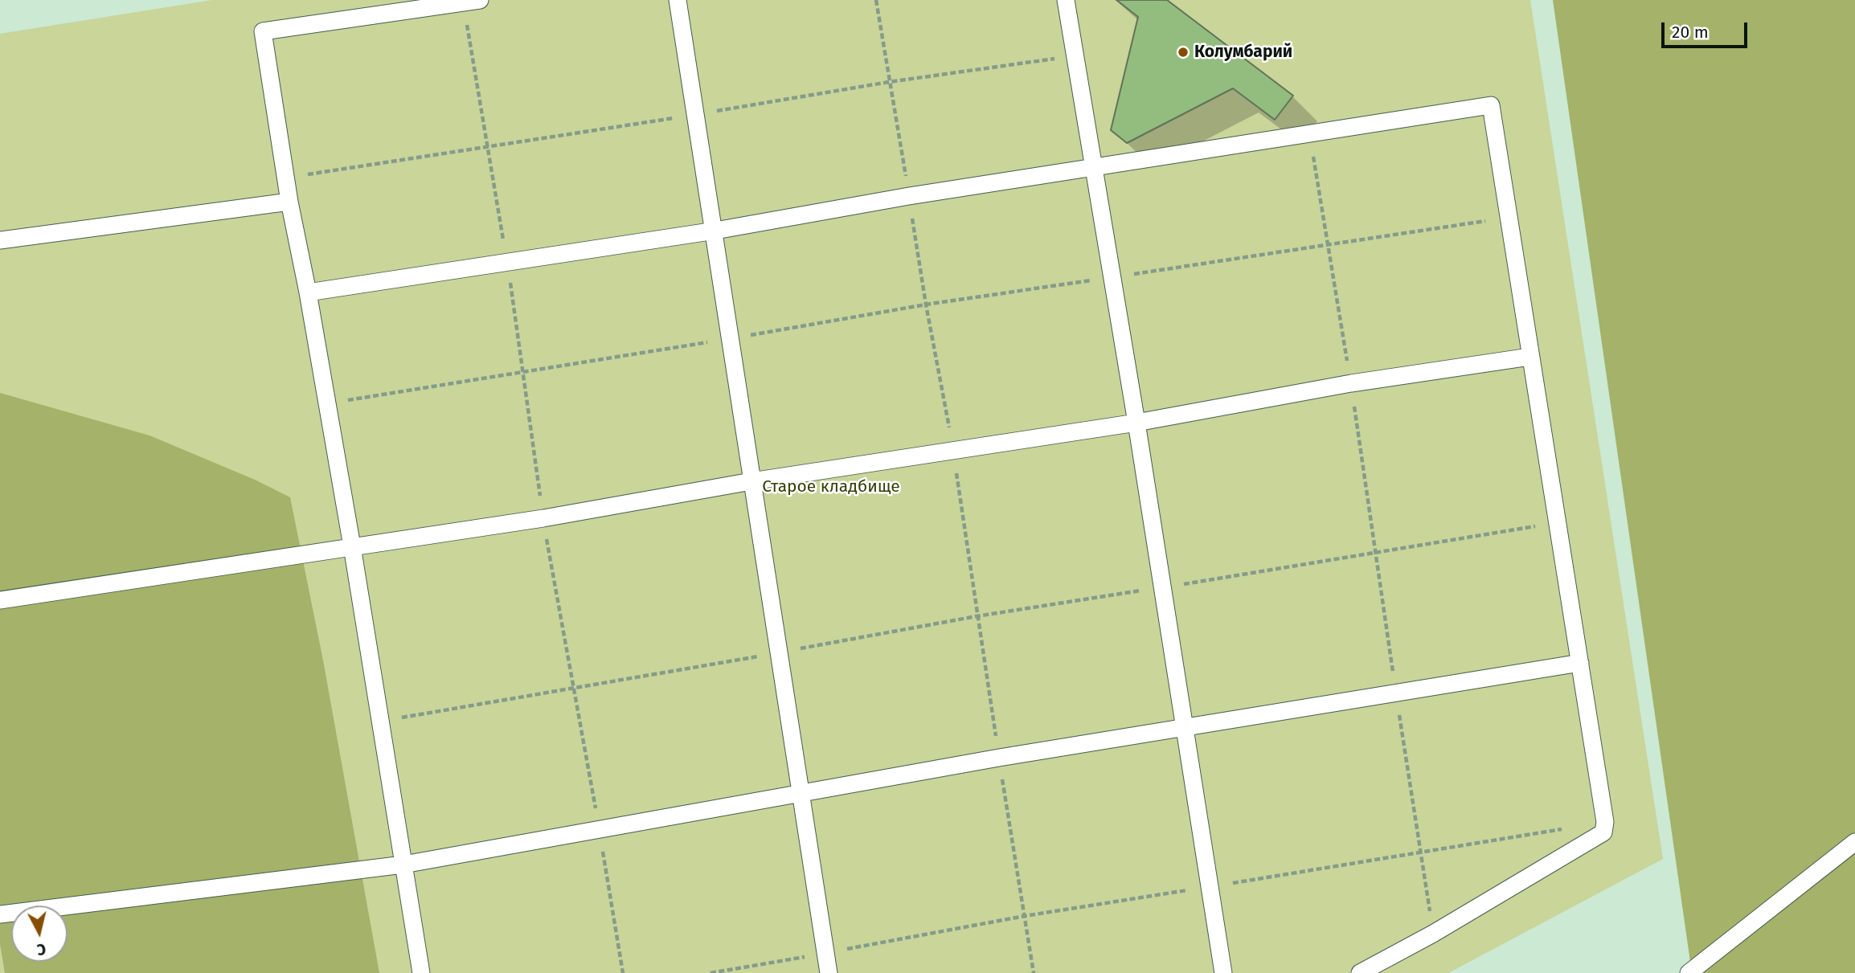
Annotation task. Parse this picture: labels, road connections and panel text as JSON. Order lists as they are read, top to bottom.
{
  "parks": ["Старое кладбище"],
  "places": ["Колумбарий"],
  "scale_bar": "20 m",
  "north": "bottom"
}
